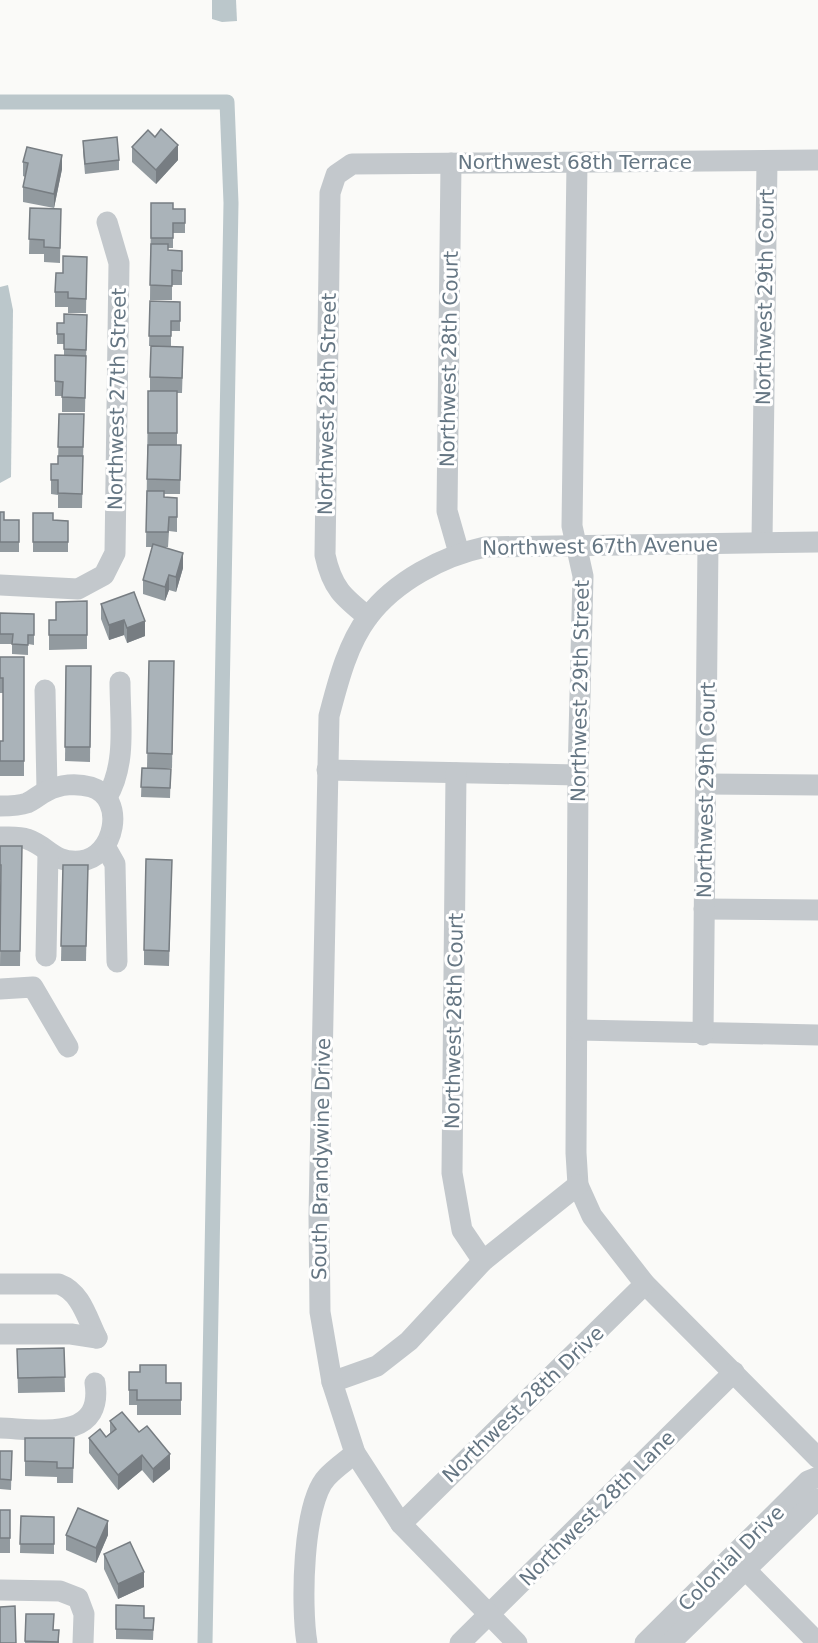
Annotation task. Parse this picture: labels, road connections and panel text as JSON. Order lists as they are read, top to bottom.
{
  "streets": {
    "street": [
      "Northwest 68th Terrace",
      "Northwest 29th Court",
      "Northwest 28th Court",
      "Northwest 27th Street",
      "Northwest 28th Street",
      "Northwest 67th Avenue",
      "Northwest 29th Street",
      "South Brandywine Drive",
      "Northwest 28th Drive",
      "Northwest 28th Lane",
      "Colonial Drive"
    ]
  },
  "crossings": [
    ["Northwest 68th Terrace", "Northwest 29th Court"],
    ["Northwest 68th Terrace", "Northwest 28th Court"],
    ["Northwest 68th Terrace", "Northwest 28th Street"],
    ["Northwest 68th Terrace", "Northwest 29th Street"],
    ["Northwest 29th Court", "Northwest 67th Avenue"],
    ["Northwest 28th Court", "Northwest 67th Avenue"],
    ["Northwest 28th Street", "Northwest 67th Avenue"],
    ["Northwest 28th Street", "South Brandywine Drive"],
    ["Northwest 67th Avenue", "Northwest 29th Street"],
    ["Northwest 67th Avenue", "South Brandywine Drive"],
    ["South Brandywine Drive", "Northwest 28th Drive"],
    ["South Brandywine Drive", "Northwest 28th Lane"]
  ]
}
